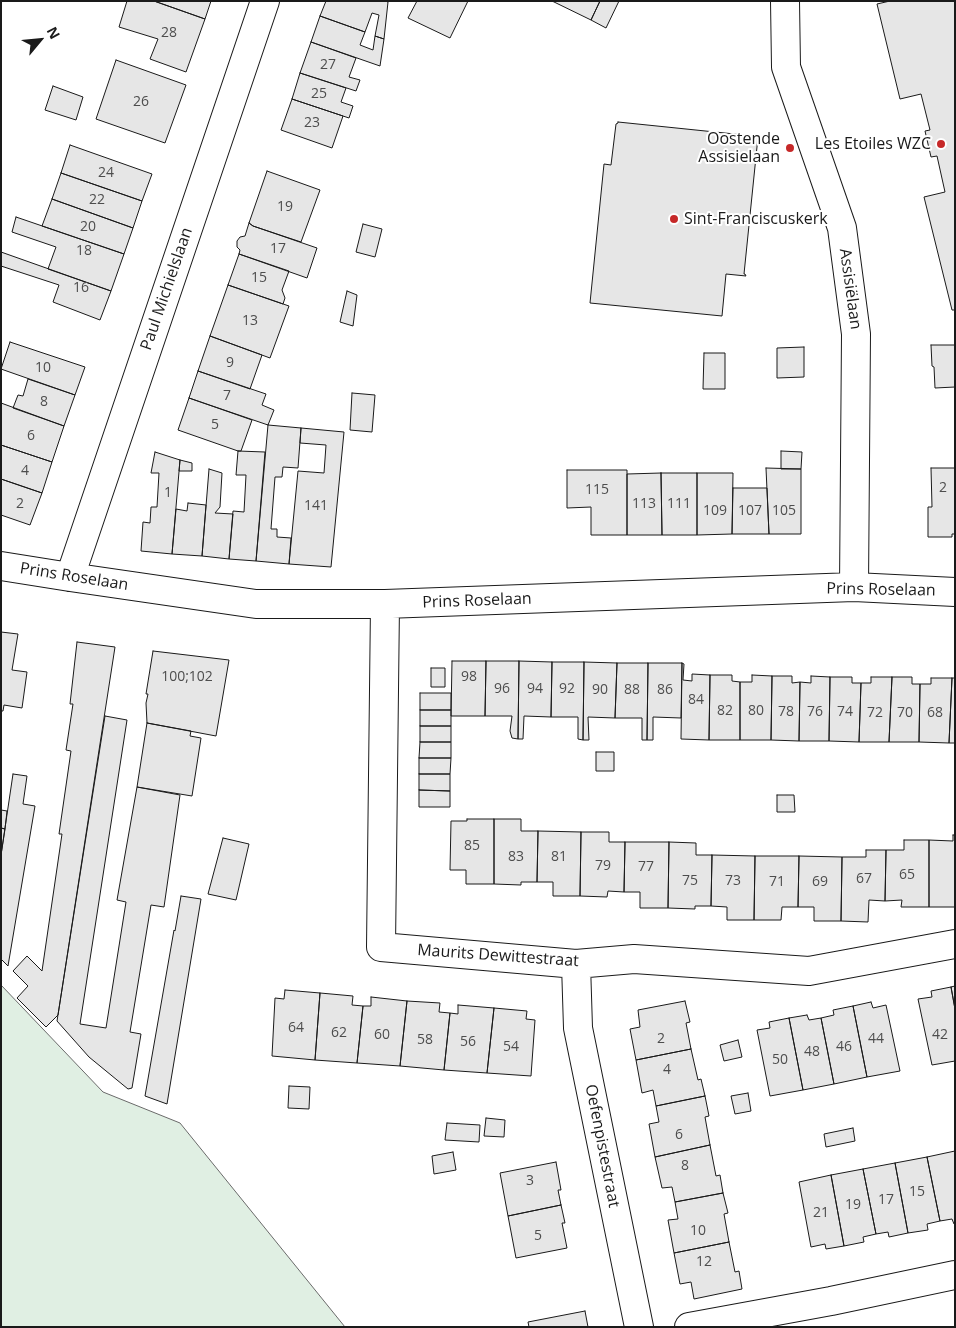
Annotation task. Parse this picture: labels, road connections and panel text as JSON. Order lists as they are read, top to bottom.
{
  "streets": {
    "street": [
      "Paul Michielslaan",
      "Assisiëlaan",
      "Prins Roselaan",
      "Maurits Dewittestraat",
      "Oefenpistestraat"
    ]
  },
  "crossings": [
    ["Paul Michielslaan", "Prins Roselaan"],
    ["Assisiëlaan", "Prins Roselaan"],
    ["Prins Roselaan", "Maurits Dewittestraat"],
    ["Maurits Dewittestraat", "Oefenpistestraat"]
  ],
  "places": ["Les Etoiles WZC", "Oostende Assisielaan", "Sint-Franciscuskerk"],
  "house_numbers": [
    "28",
    "27",
    "25",
    "26",
    "23",
    "24",
    "22",
    "19",
    "20",
    "17",
    "18",
    "15",
    "16",
    "13",
    "9",
    "10",
    "7",
    "8",
    "5",
    "6",
    "4",
    "2",
    "115",
    "1",
    "2",
    "113",
    "111",
    "141",
    "109",
    "107",
    "105",
    "100;102",
    "98",
    "96",
    "94",
    "92",
    "90",
    "88",
    "86",
    "84",
    "82",
    "80",
    "78",
    "76",
    "74",
    "72",
    "70",
    "68",
    "85",
    "83",
    "81",
    "79",
    "77",
    "65",
    "67",
    "75",
    "73",
    "71",
    "69",
    "64",
    "62",
    "60",
    "42",
    "2",
    "44",
    "58",
    "56",
    "54",
    "46",
    "48",
    "50",
    "4",
    "6",
    "8",
    "3",
    "15",
    "17",
    "19",
    "21",
    "10",
    "5",
    "12"
  ],
  "north": "top right"
}
